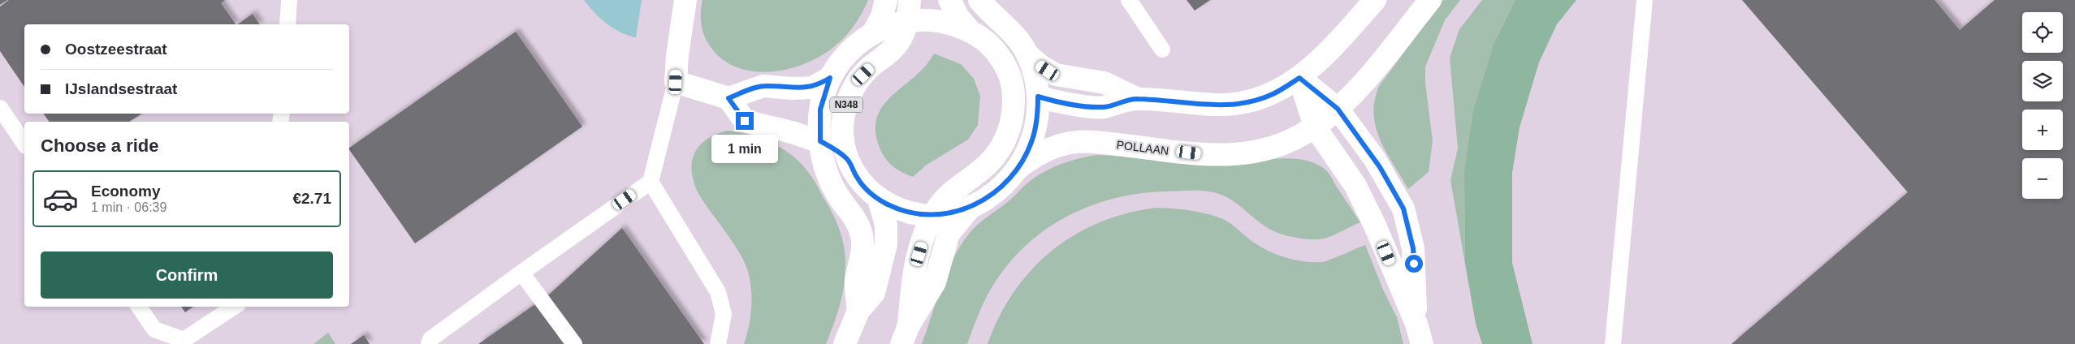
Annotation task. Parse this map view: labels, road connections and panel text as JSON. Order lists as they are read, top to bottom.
{
  "streets": {
    "street": ["N348", "POLLAAN"]
  },
  "crossings": [
    ["N348", "POLLAAN"]
  ],
  "page": {
    "map_buttons": ["+", "−"],
    "banner": ["Oostzeestraat", "IJslandsestraat"],
    "heading": "Choose a ride",
    "bubble": "1 min",
    "list": [
      {
        "name": "Economy",
        "note": "1 min · 06:39",
        "value": "€2.71"
      }
    ],
    "buttons": "Confirm"
  }
}
